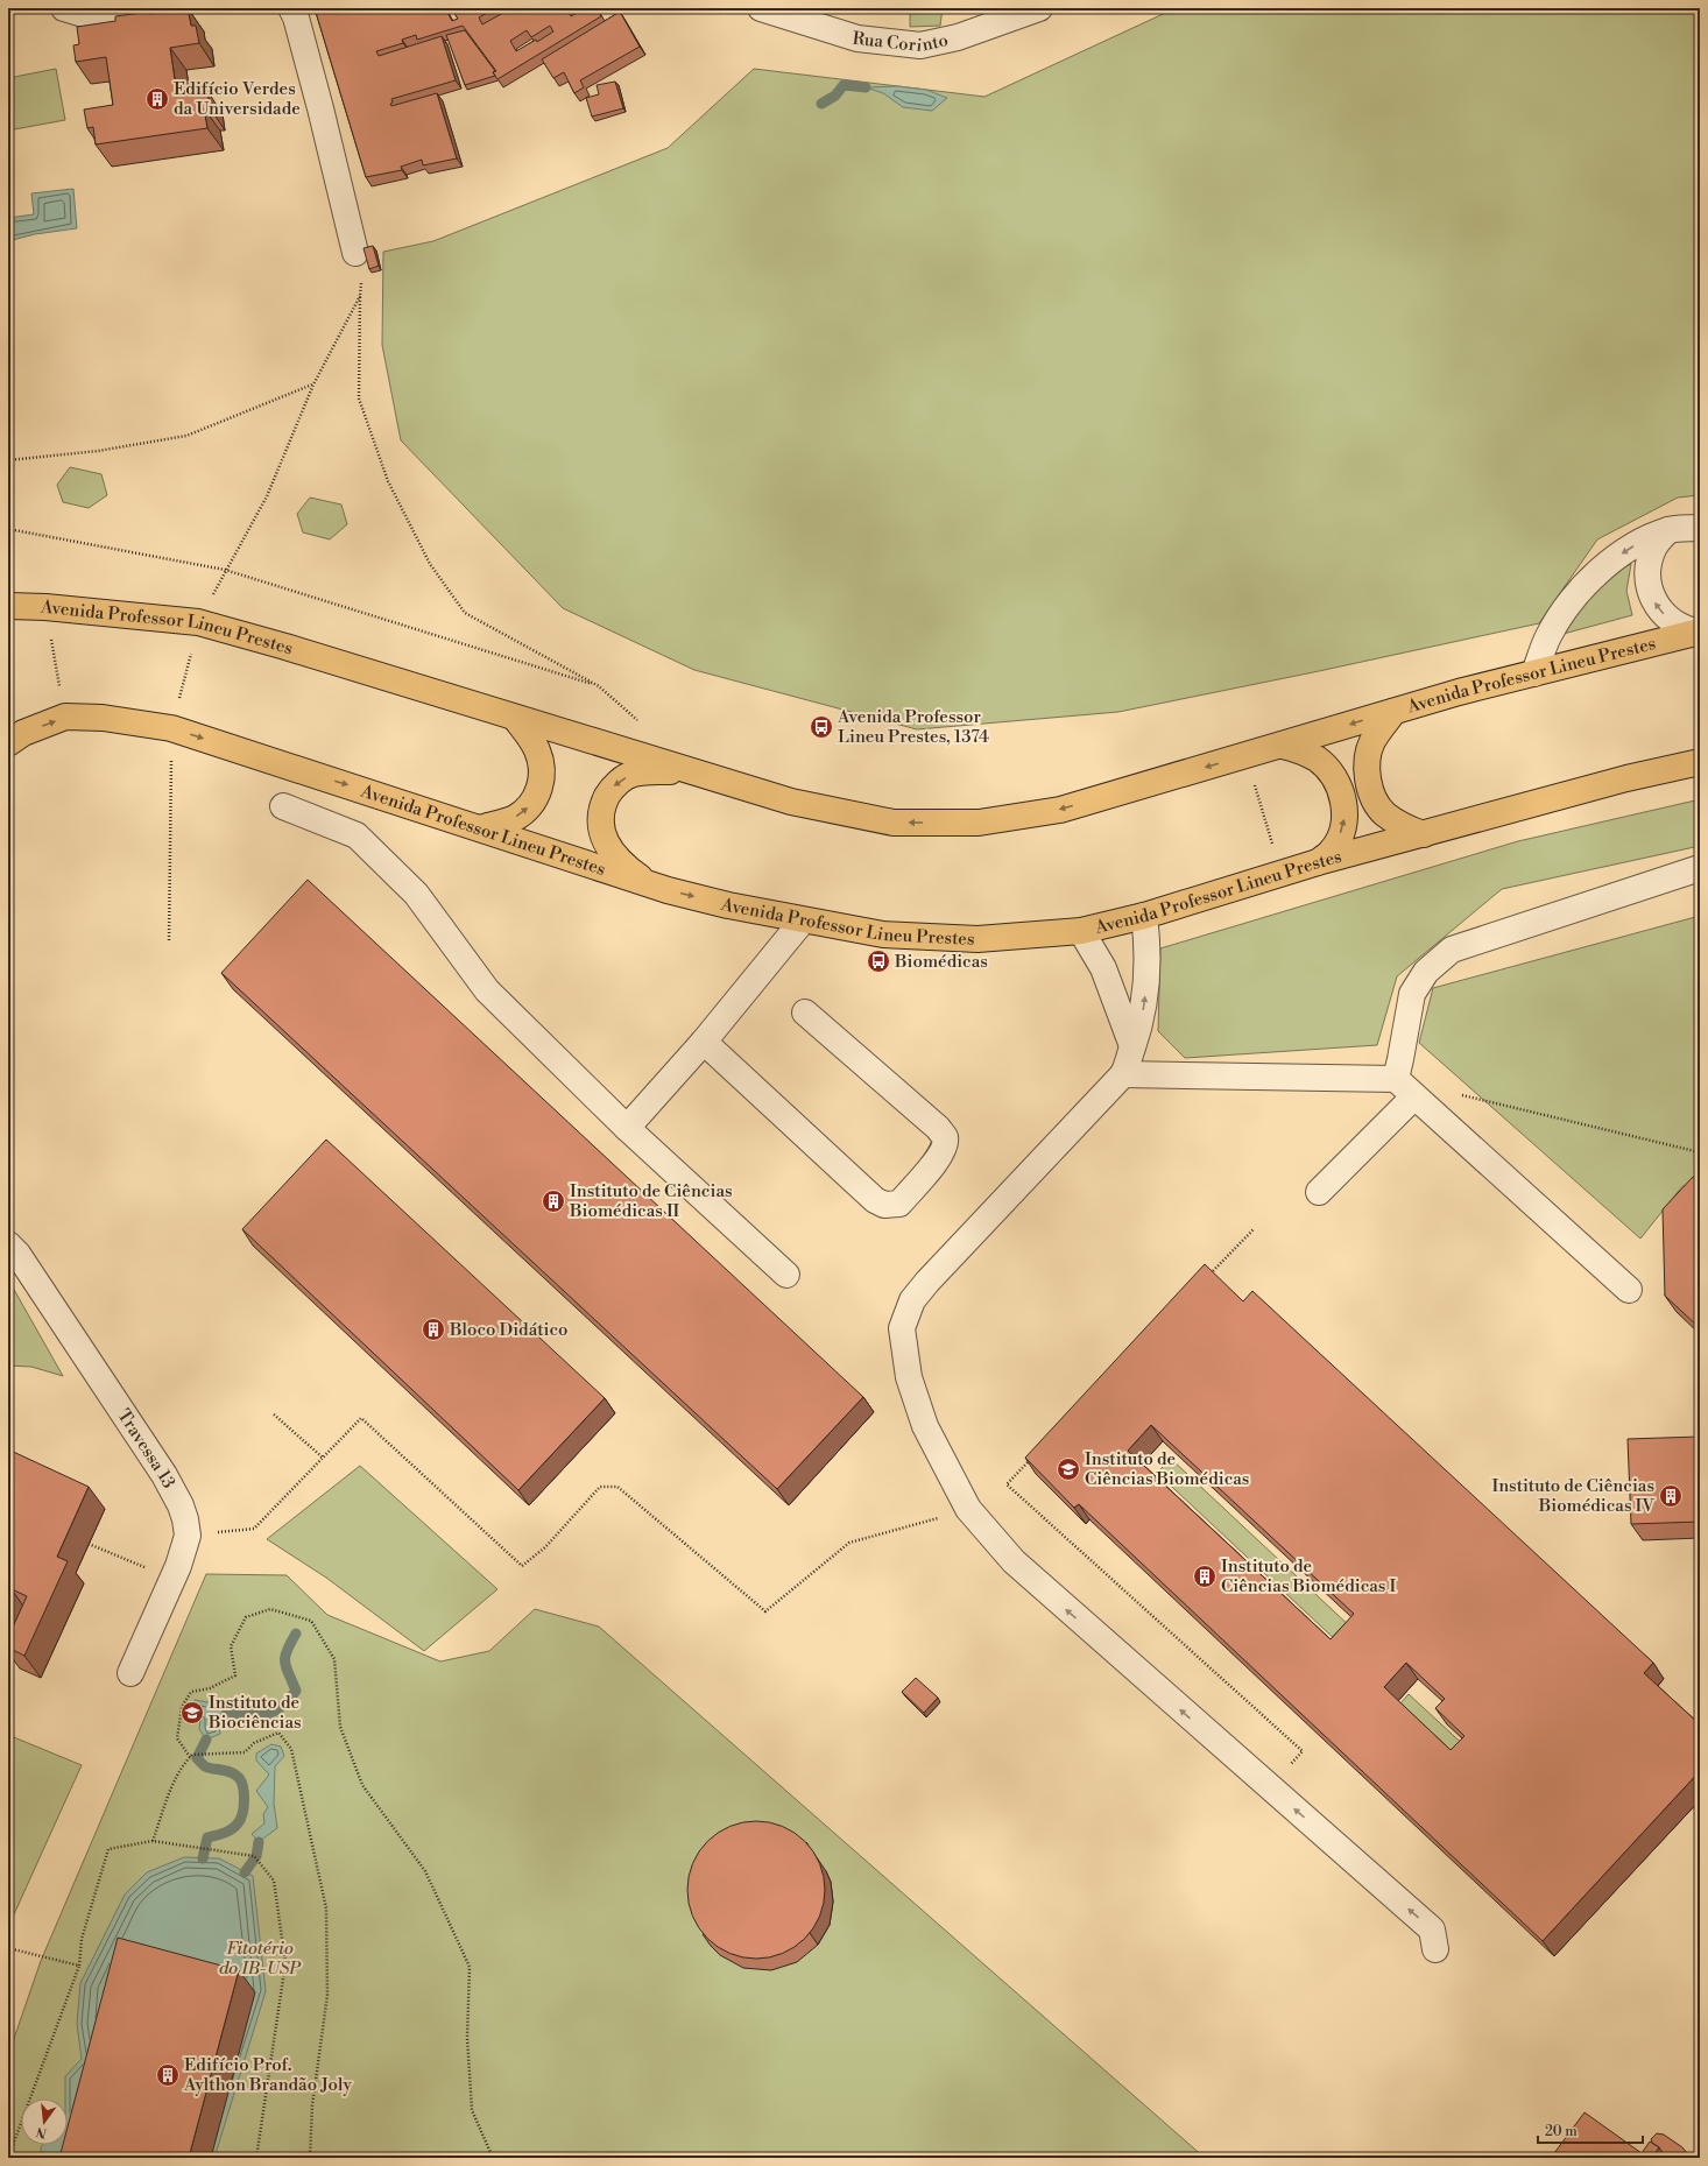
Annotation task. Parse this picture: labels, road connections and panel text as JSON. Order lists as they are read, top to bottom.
{
  "streets": {
    "main road": ["Avenida Professor Lineu Prestes"],
    "street": ["Rua Corinto", "Travessa 13"]
  },
  "parks": ["Fitotério do IB-USP"],
  "places": {
    "building": [
      "Edifício Verdes da Universidade",
      "Instituto de Ciências Biomédicas II",
      "Bloco Didático",
      "Instituto de Ciências Biomédicas IV",
      "Instituto de Ciências Biomédicas I",
      "Edifício Prof. Aylthon Brandão Joly"
    ],
    "bus stop": ["Avenida Professor Lineu Prestes, 1374", "Biomédicas"],
    "school or university": ["Instituto de Ciências Biomédicas", "Instituto de Biociências"]
  },
  "scale_bar": "20 m",
  "north": "bottom"
}
